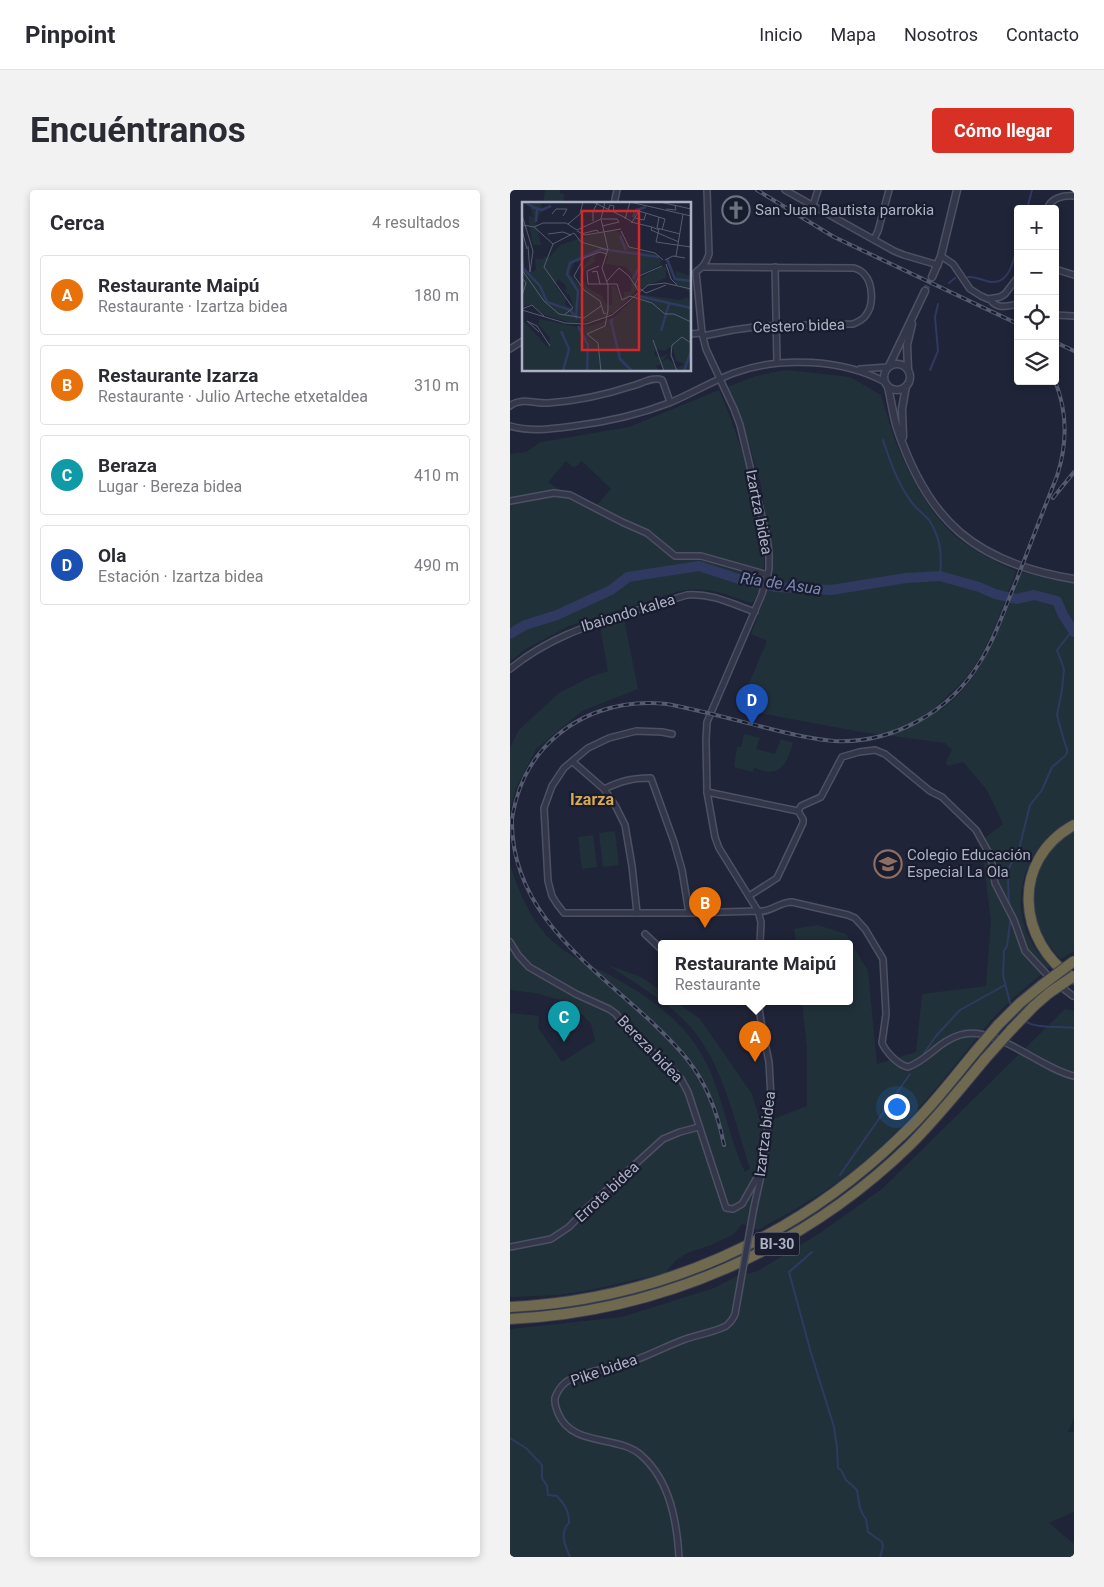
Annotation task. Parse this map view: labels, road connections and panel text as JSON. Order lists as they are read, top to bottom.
{
  "streets": {
    "highway": ["BI-30"],
    "street": [
      "Cestero bidea",
      "Izartza bidea",
      "Ibaiondo kalea",
      "Bereza bidea",
      "Errota bidea",
      "Pike bidea"
    ]
  },
  "crossings": [
    ["Cestero bidea", "Izartza bidea"],
    ["Izartza bidea", "Ibaiondo kalea"],
    ["Izartza bidea", "Bereza bidea"],
    ["Izartza bidea", "Pike bidea"],
    ["Bereza bidea", "Errota bidea"]
  ],
  "districts": ["Izarza"],
  "water": ["Ría de Asua"],
  "places": {
    "church": ["San Juan Bautista parrokia"],
    "school or university": ["Colegio Educación Especial La Ola"]
  },
  "page": {
    "header": "Pinpoint",
    "nav": [
      "Inicio",
      "Mapa",
      "Nosotros",
      "Contacto"
    ],
    "buttons": "Cómo llegar",
    "title": "Encuéntranos",
    "heading": ["Cerca", "4 resultados"],
    "map_buttons": ["+", "−"],
    "list": [
      {
        "mark": "A",
        "name": "Restaurante Maipú",
        "note": "Restaurante · Izartza bidea",
        "value": "180 m"
      },
      {
        "mark": "B",
        "name": "Restaurante Izarza",
        "note": "Restaurante · Julio Arteche etxetaldea",
        "value": "310 m"
      },
      {
        "mark": "C",
        "name": "Beraza",
        "note": "Lugar · Bereza bidea",
        "value": "410 m"
      },
      {
        "mark": "D",
        "name": "Ola",
        "note": "Estación · Izartza bidea",
        "value": "490 m"
      }
    ],
    "pins": [
      "D",
      "B",
      "C",
      "A"
    ],
    "popup": ["Restaurante Maipú", "Restaurante"]
  }
}
